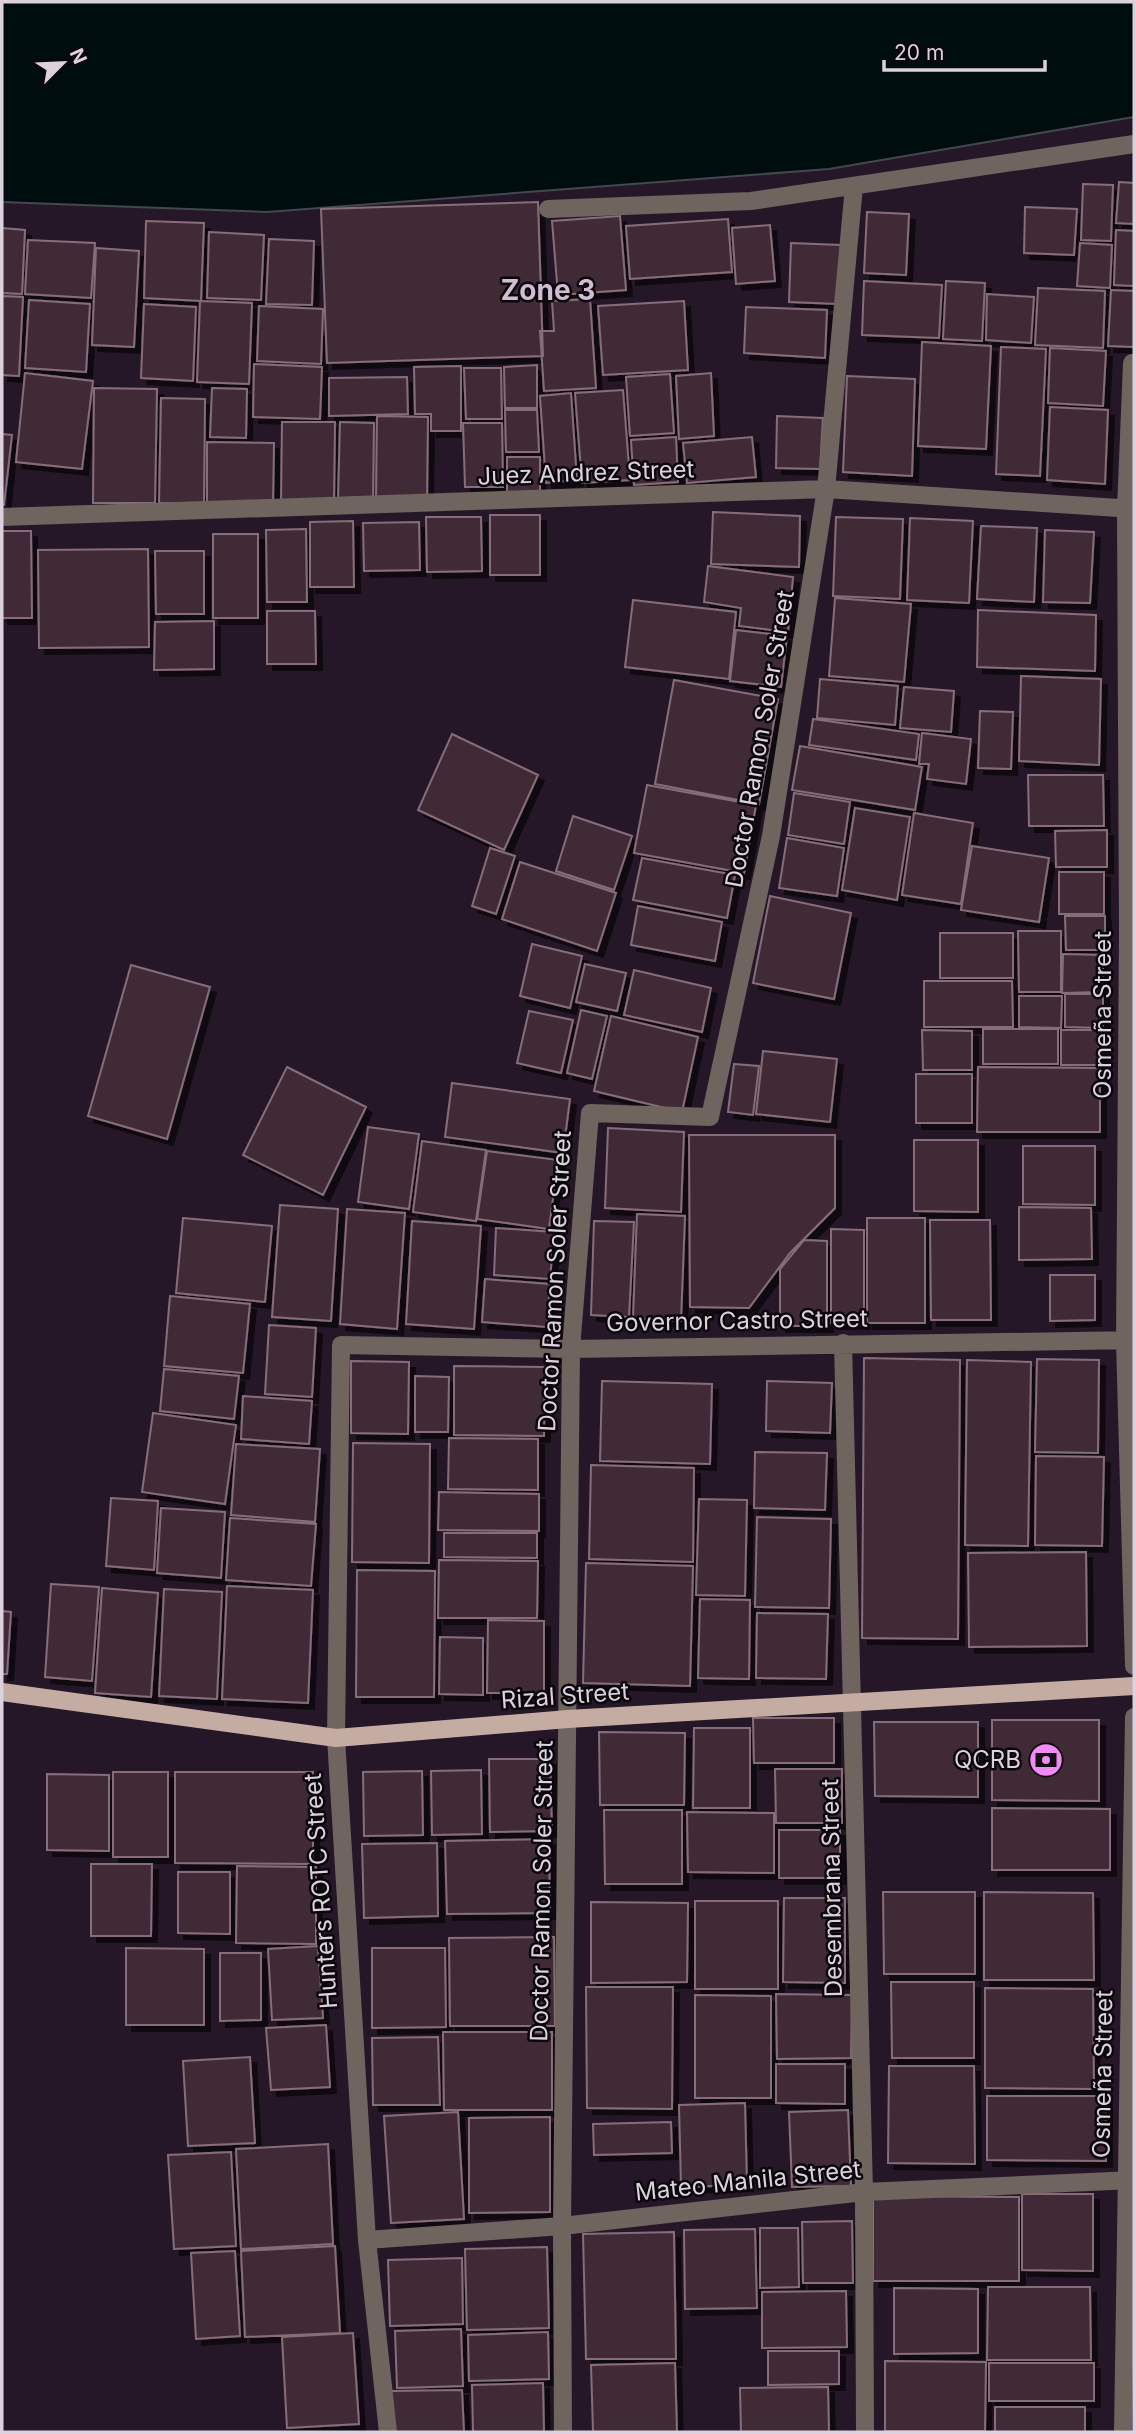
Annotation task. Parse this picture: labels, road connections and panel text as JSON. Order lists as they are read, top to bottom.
{
  "streets": {
    "main road": ["Rizal Street"],
    "street": [
      "Juez Andrez Street",
      "Doctor Ramon Soler Street",
      "Osmeña Street",
      "Governor Castro Street",
      "Desembrana Street",
      "Hunters ROTC Street",
      "Mateo Manila Street"
    ]
  },
  "crossings": [
    ["Juez Andrez Street", "Doctor Ramon Soler Street"],
    ["Juez Andrez Street", "Osmeña Street"],
    ["Doctor Ramon Soler Street", "Governor Castro Street"],
    ["Doctor Ramon Soler Street", "Rizal Street"],
    ["Doctor Ramon Soler Street", "Mateo Manila Street"],
    ["Osmeña Street", "Governor Castro Street"],
    ["Osmeña Street", "Mateo Manila Street"],
    ["Governor Castro Street", "Desembrana Street"],
    ["Governor Castro Street", "Hunters ROTC Street"],
    ["Rizal Street", "Desembrana Street"],
    ["Rizal Street", "Hunters ROTC Street"],
    ["Desembrana Street", "Mateo Manila Street"],
    ["Hunters ROTC Street", "Mateo Manila Street"]
  ],
  "districts": ["Zone 3"],
  "places": {
    "bank": ["QCRB"]
  },
  "scale_bar": "20 m",
  "north": "top right"
}
